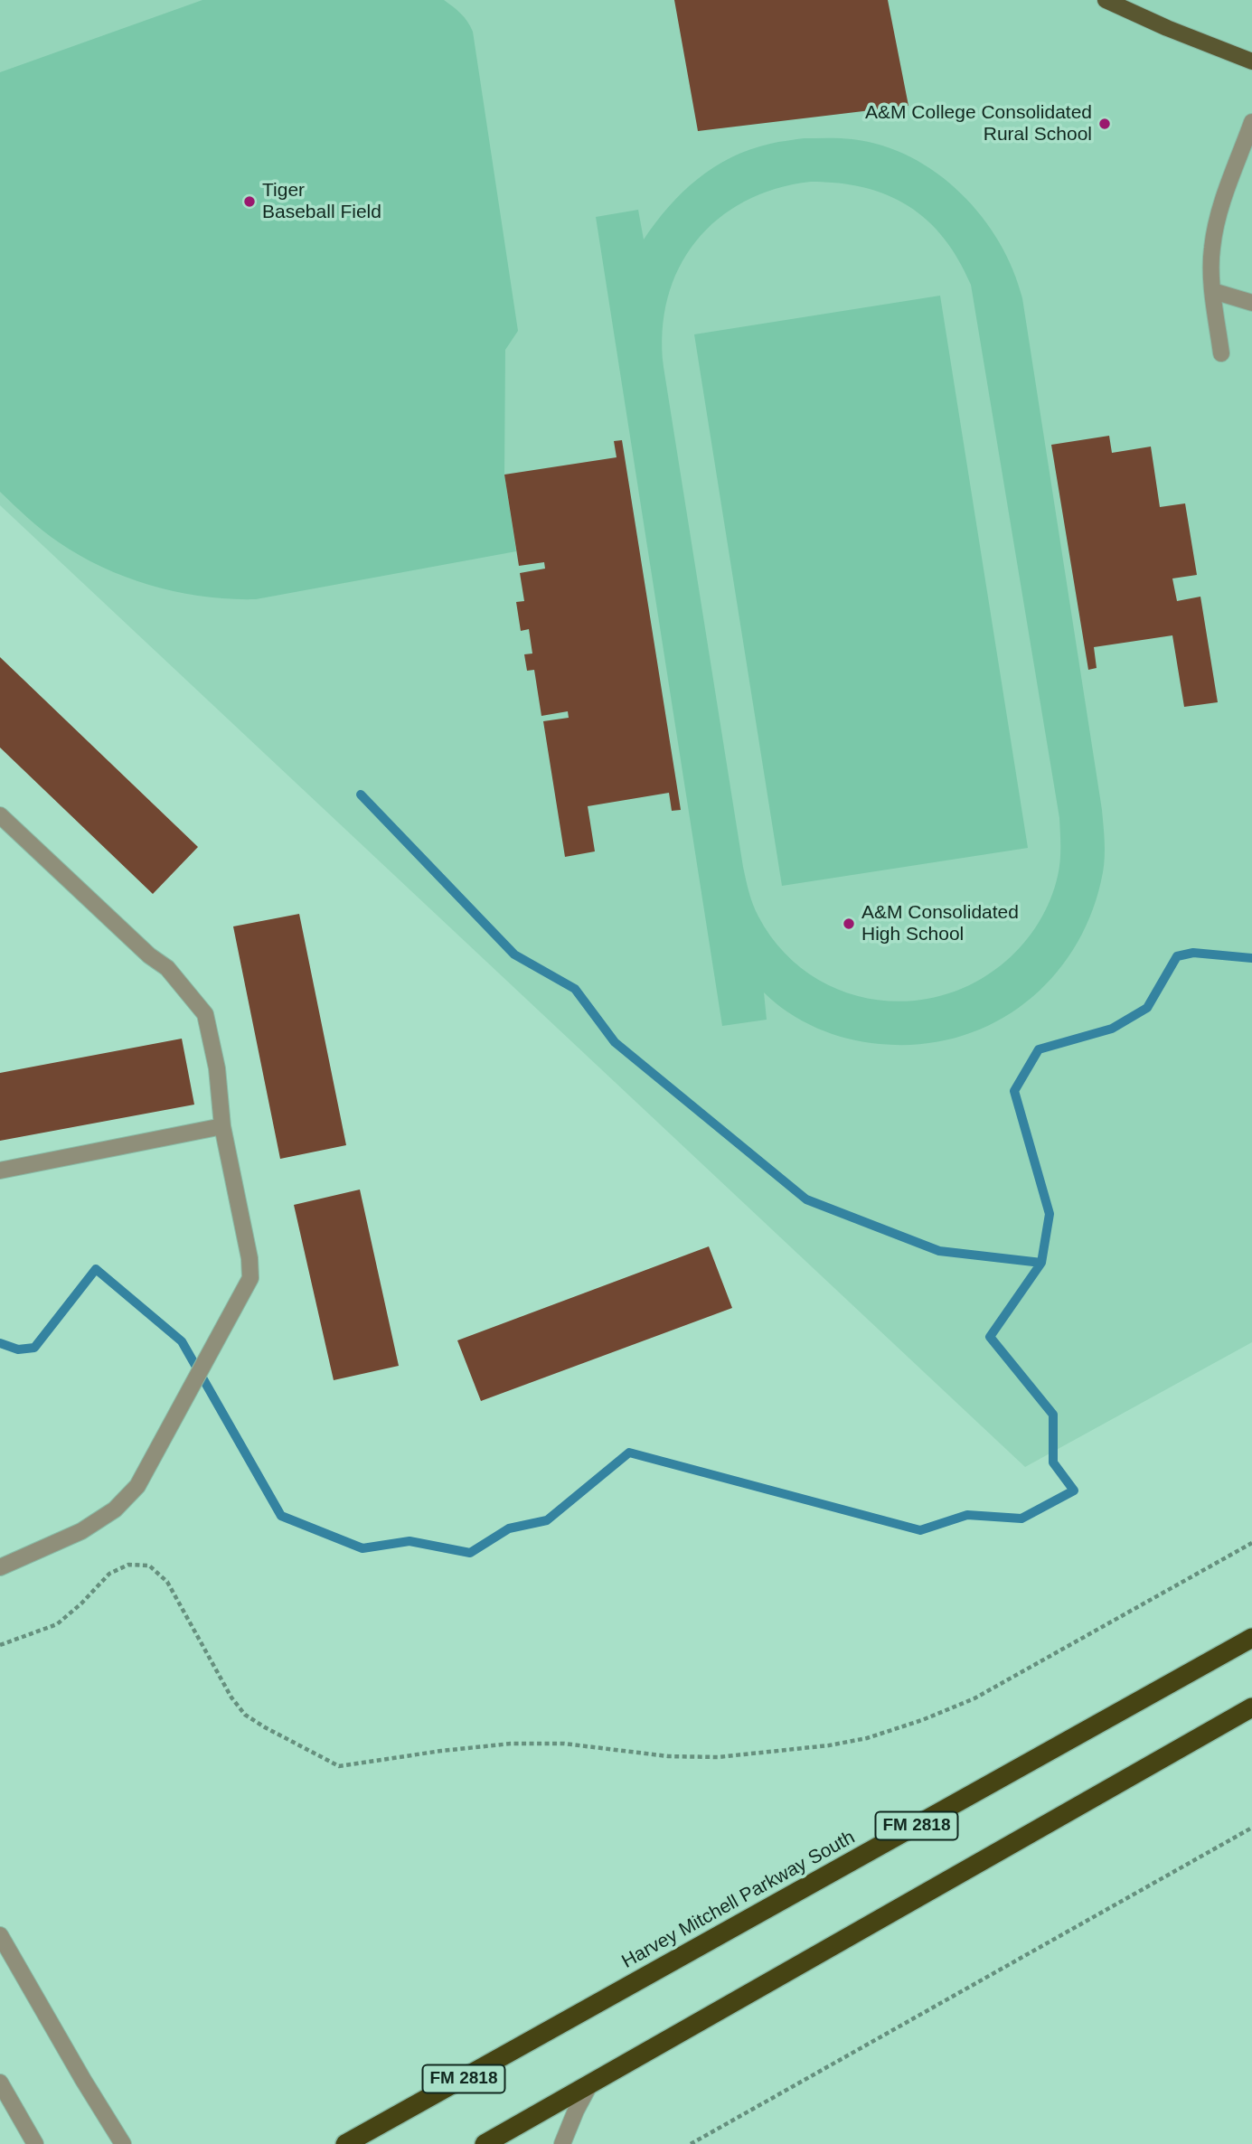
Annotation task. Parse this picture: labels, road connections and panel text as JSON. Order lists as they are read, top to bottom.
{
  "streets": {
    "highway": ["FM 2818", "Harvey Mitchell Parkway South"]
  },
  "places": ["A&M College Consolidated Rural School", "Tiger Baseball Field", "A&M Consolidated High School"]
}
